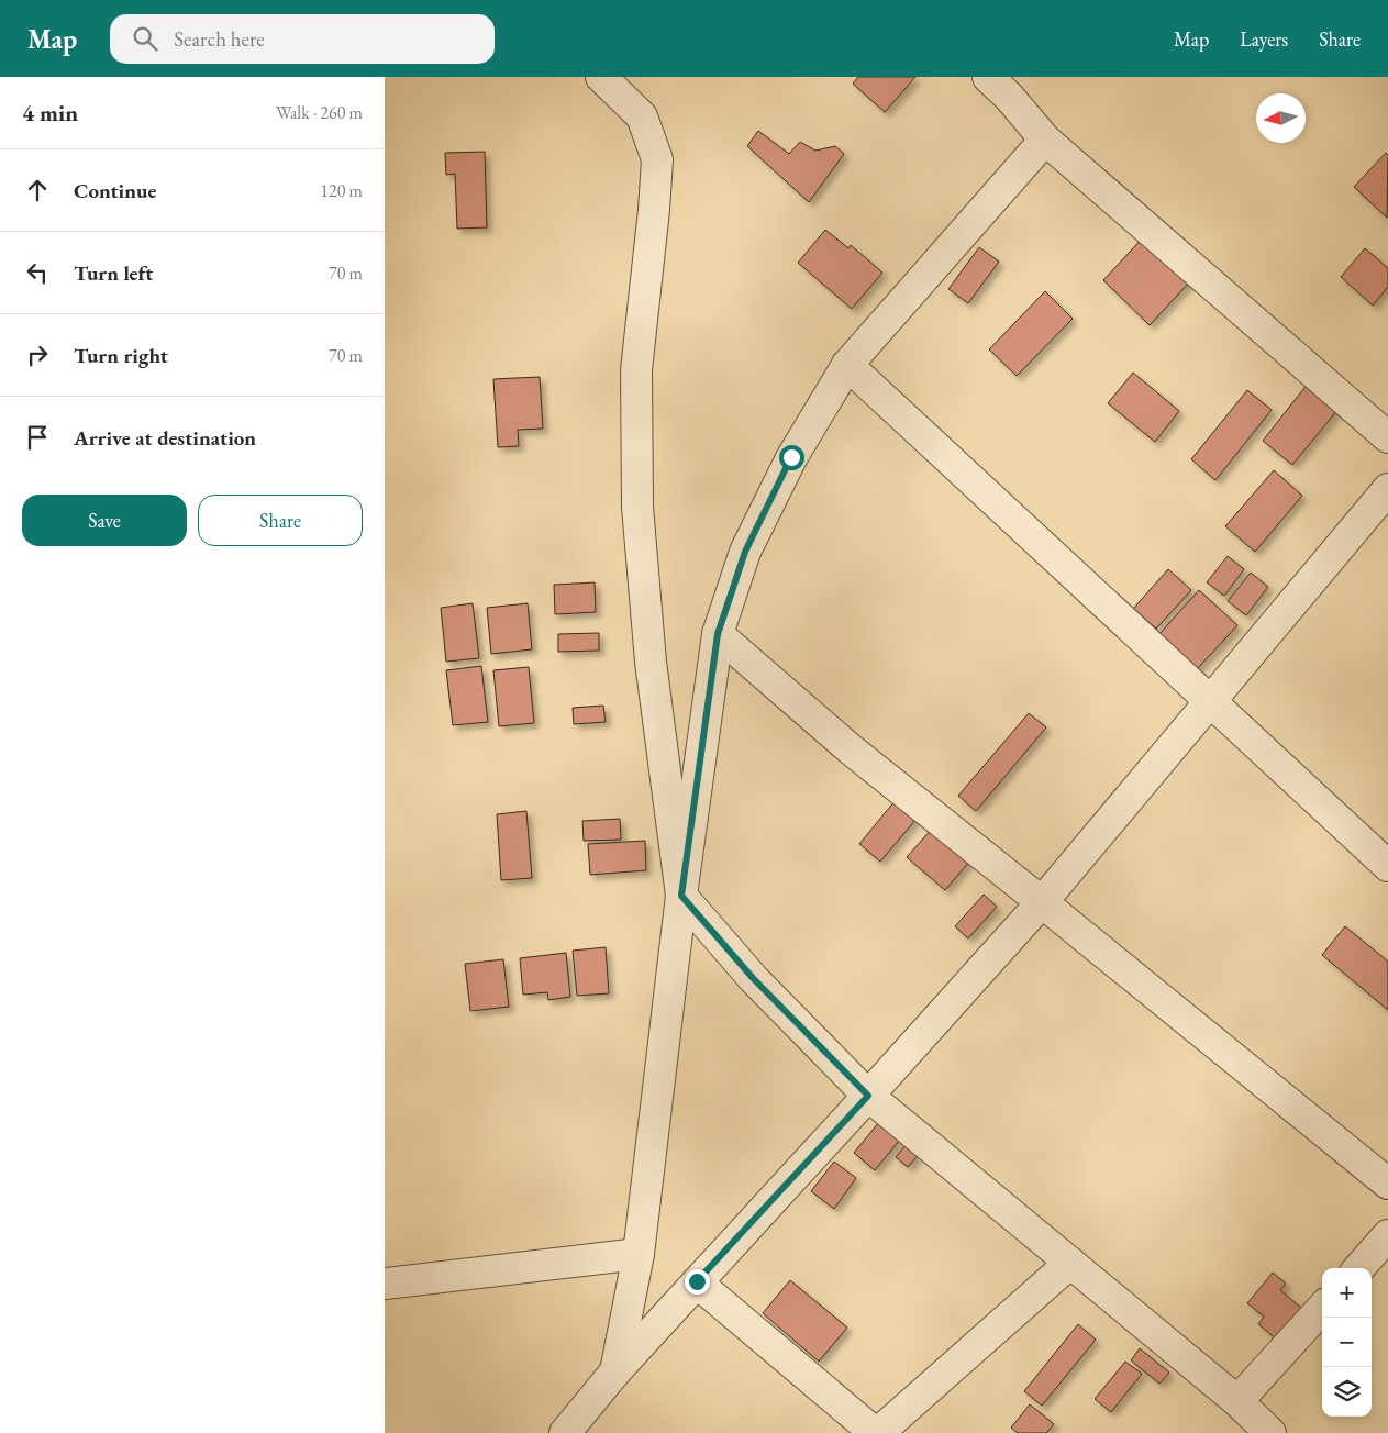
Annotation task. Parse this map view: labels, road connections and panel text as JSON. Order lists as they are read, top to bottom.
{
  "north": "left",
  "page": {
    "header": "Map",
    "search": "Search here",
    "nav": ["Map", "Layers", "Share"],
    "heading": ["4 min", "Walk · 260 m"],
    "list": [
      ["Continue", "120 m"],
      ["Turn left", "70 m"],
      ["Turn right", "70 m"],
      "Arrive at destination"
    ],
    "buttons": ["Save", "Share"],
    "map_buttons": ["+", "−"]
  }
}
